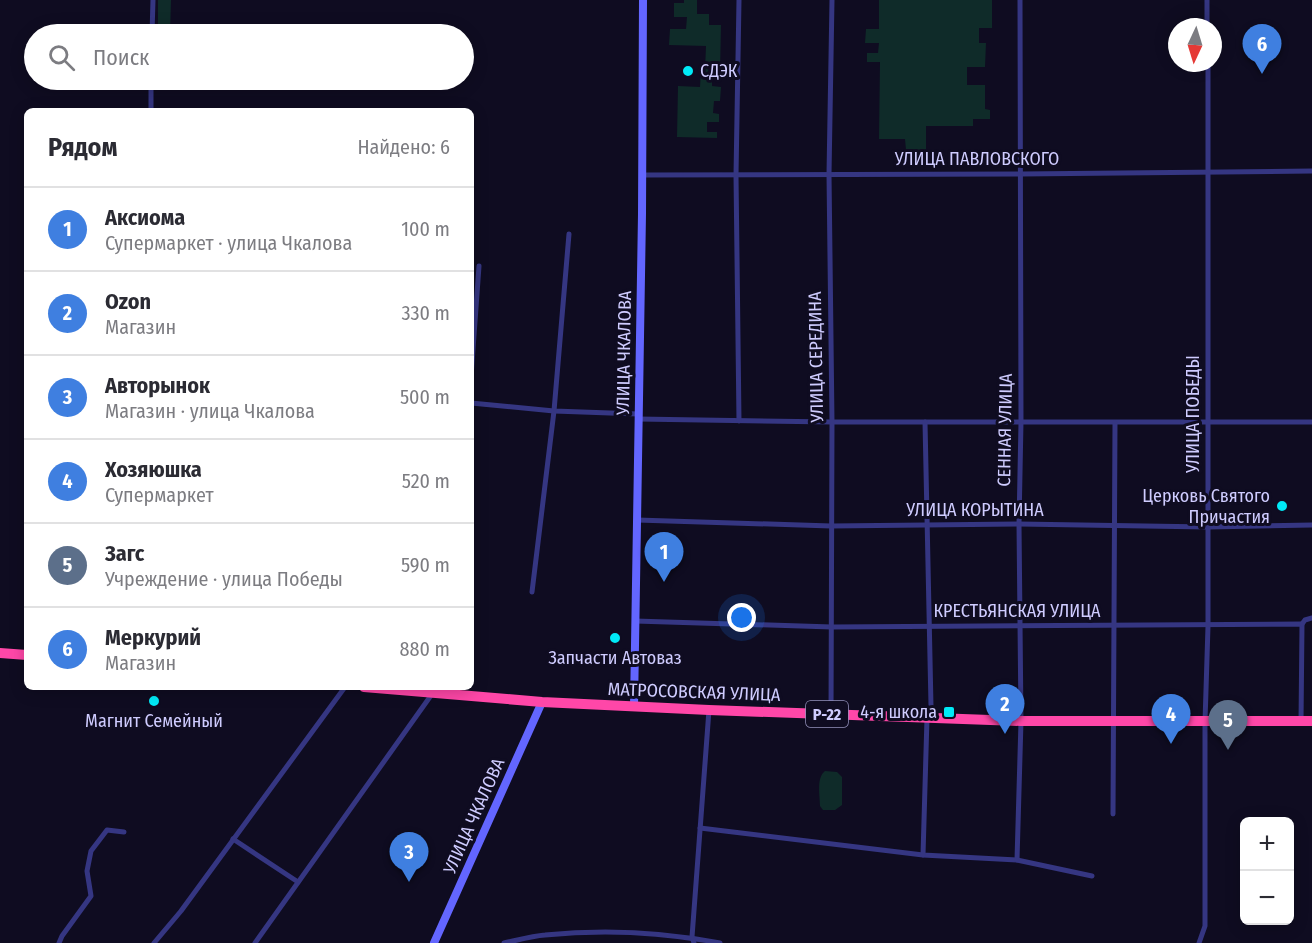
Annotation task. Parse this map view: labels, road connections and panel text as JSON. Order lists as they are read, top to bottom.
{
  "streets": {
    "highway": ["МАТРОСОВСКАЯ УЛИЦА", "Р-22"],
    "street": [
      "УЛИЦА ПАВЛОВСКОГО",
      "УЛИЦА ЧКАЛОВА",
      "УЛИЦА СЕРЕДИНА",
      "УЛИЦА ПОБЕДЫ",
      "СЕННАЯ УЛИЦА",
      "УЛИЦА КОРЫТИНА",
      "КРЕСТЬЯНСКАЯ УЛИЦА"
    ]
  },
  "crossings": [
    ["УЛИЦА ПАВЛОВСКОГО", "УЛИЦА ЧКАЛОВА"],
    ["УЛИЦА ПАВЛОВСКОГО", "УЛИЦА СЕРЕДИНА"],
    ["УЛИЦА ПАВЛОВСКОГО", "УЛИЦА ПОБЕДЫ"],
    ["УЛИЦА ПАВЛОВСКОГО", "СЕННАЯ УЛИЦА"],
    ["УЛИЦА ЧКАЛОВА", "УЛИЦА КОРЫТИНА"],
    ["УЛИЦА ЧКАЛОВА", "КРЕСТЬЯНСКАЯ УЛИЦА"],
    ["УЛИЦА ЧКАЛОВА", "МАТРОСОВСКАЯ УЛИЦА"],
    ["УЛИЦА СЕРЕДИНА", "УЛИЦА КОРЫТИНА"],
    ["УЛИЦА СЕРЕДИНА", "КРЕСТЬЯНСКАЯ УЛИЦА"],
    ["УЛИЦА СЕРЕДИНА", "МАТРОСОВСКАЯ УЛИЦА"],
    ["УЛИЦА ПОБЕДЫ", "УЛИЦА КОРЫТИНА"],
    ["УЛИЦА ПОБЕДЫ", "КРЕСТЬЯНСКАЯ УЛИЦА"],
    ["УЛИЦА ПОБЕДЫ", "МАТРОСОВСКАЯ УЛИЦА"],
    ["СЕННАЯ УЛИЦА", "УЛИЦА КОРЫТИНА"],
    ["СЕННАЯ УЛИЦА", "КРЕСТЬЯНСКАЯ УЛИЦА"],
    ["СЕННАЯ УЛИЦА", "МАТРОСОВСКАЯ УЛИЦА"]
  ],
  "places": {
    "other": [
      "СДЭК",
      "Церковь Святого Причастия",
      "Запчасти Автоваз",
      "Магнит Семейный"
    ],
    "transit": ["4-я школа"]
  },
  "north": "bottom",
  "page": {
    "pins": [
      "6",
      "1",
      "2",
      "4",
      "5",
      "3"
    ],
    "search": "Поиск",
    "heading": ["Рядом", "Найдено: 6"],
    "list": [
      {
        "mark": "1",
        "name": "Аксиома",
        "note": "Супермаркет · улица Чкалова",
        "value": "100 m"
      },
      {
        "mark": "2",
        "name": "Ozon",
        "note": "Магазин",
        "value": "330 m"
      },
      {
        "mark": "3",
        "name": "Авторынок",
        "note": "Магазин · улица Чкалова",
        "value": "500 m"
      },
      {
        "mark": "4",
        "name": "Хозяюшка",
        "note": "Супермаркет",
        "value": "520 m"
      },
      {
        "mark": "5",
        "name": "Загс",
        "note": "Учреждение · улица Победы",
        "value": "590 m"
      },
      {
        "mark": "6",
        "name": "Меркурий",
        "note": "Магазин",
        "value": "880 m"
      }
    ],
    "map_buttons": ["+", "−"]
  }
}
